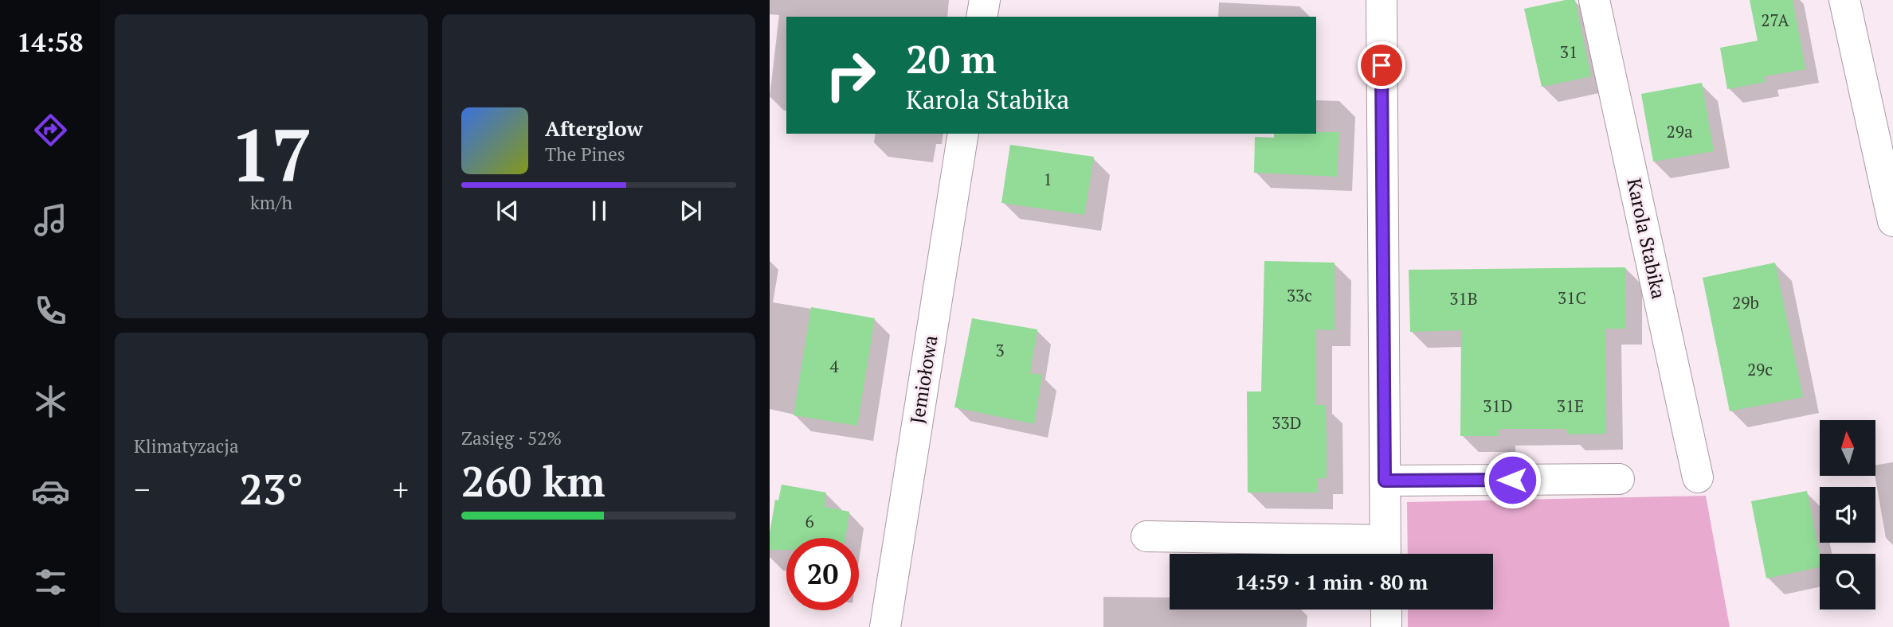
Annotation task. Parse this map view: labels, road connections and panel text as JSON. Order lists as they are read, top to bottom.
{
  "streets": {
    "street": ["Karola Stabika", "Jemiołowa"]
  },
  "house_numbers": [
    "27A",
    "31",
    "29a",
    "1",
    "33c",
    "31C",
    "31B",
    "29b",
    "3",
    "4",
    "29c",
    "31D",
    "31E",
    "33D",
    "6"
  ],
  "north": "top",
  "page": {
    "tabs": "14:58",
    "tile": [
      ["17", "km/h"],
      "Klimatyzacja",
      ["Zasięg · 52%", "260 km"]
    ],
    "turn": ["20 m", "Karola Stabika"],
    "song": ["Afterglow", "The Pines"],
    "heat": ["−", "23°", "+"],
    "limit": "20",
    "trip": "14:59 · 1 min · 80 m"
  }
}
